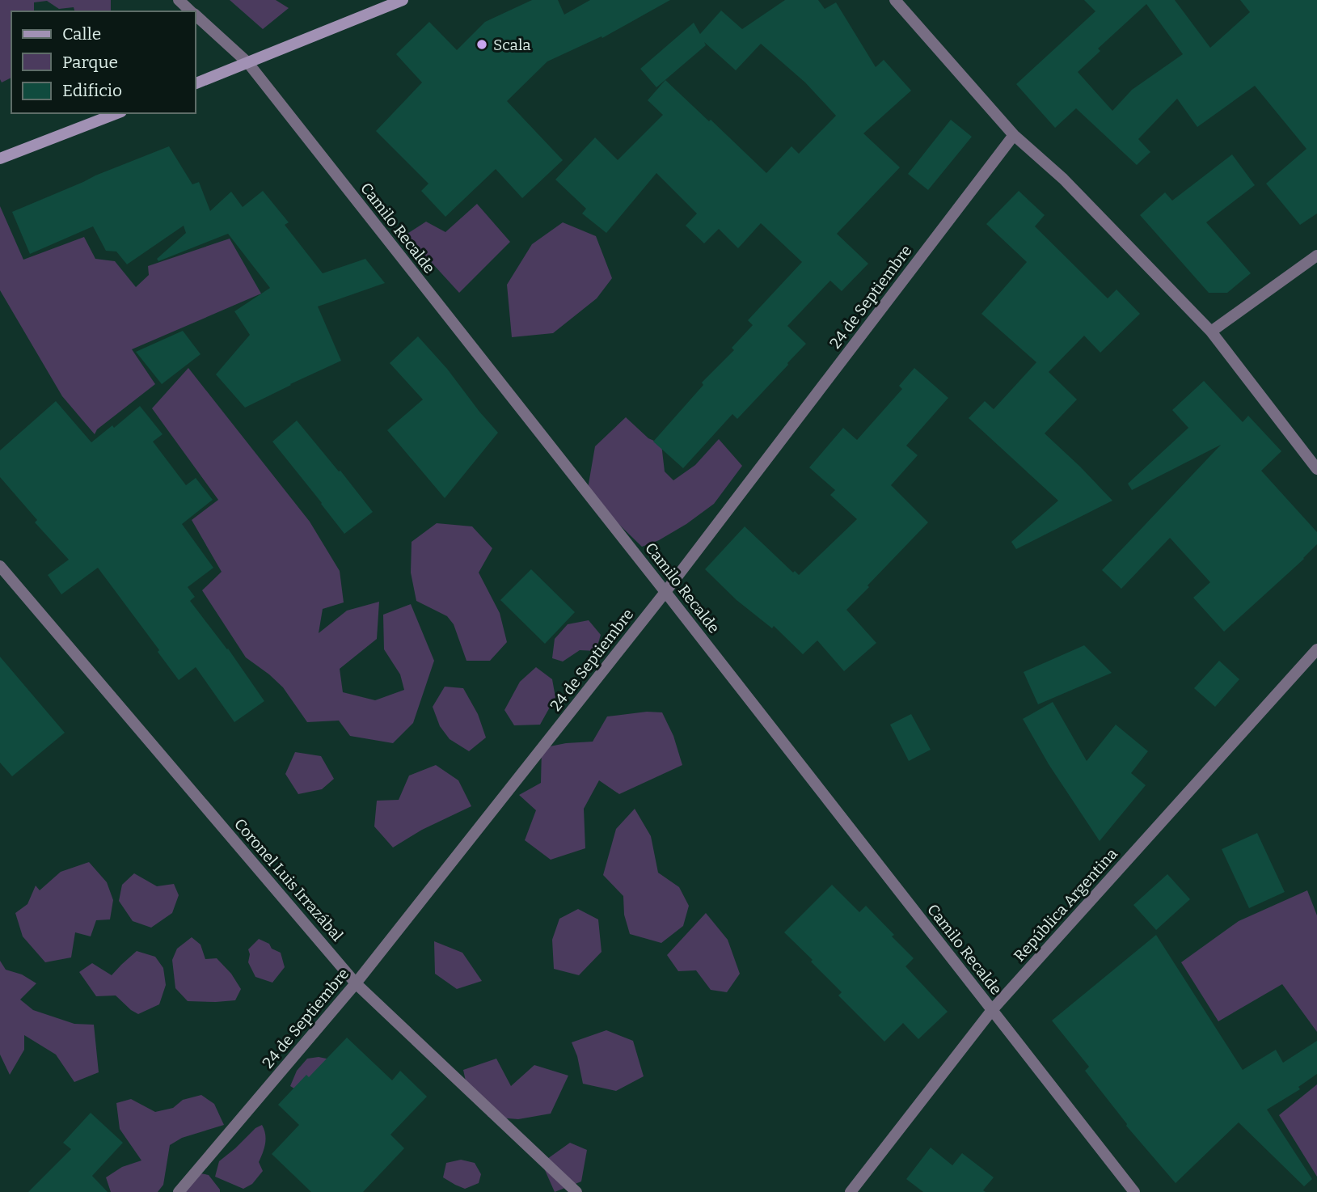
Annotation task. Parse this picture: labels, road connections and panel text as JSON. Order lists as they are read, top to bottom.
{
  "streets": {
    "street": [
      "Camilo Recalde",
      "24 de Septiembre",
      "Coronel Luis Irrazábal",
      "República Argentina"
    ]
  },
  "crossings": [
    ["Camilo Recalde", "24 de Septiembre"],
    ["Camilo Recalde", "República Argentina"],
    ["24 de Septiembre", "Coronel Luis Irrazábal"]
  ],
  "places": ["Scala"],
  "legend": ["Calle", "Parque", "Edificio"]
}
